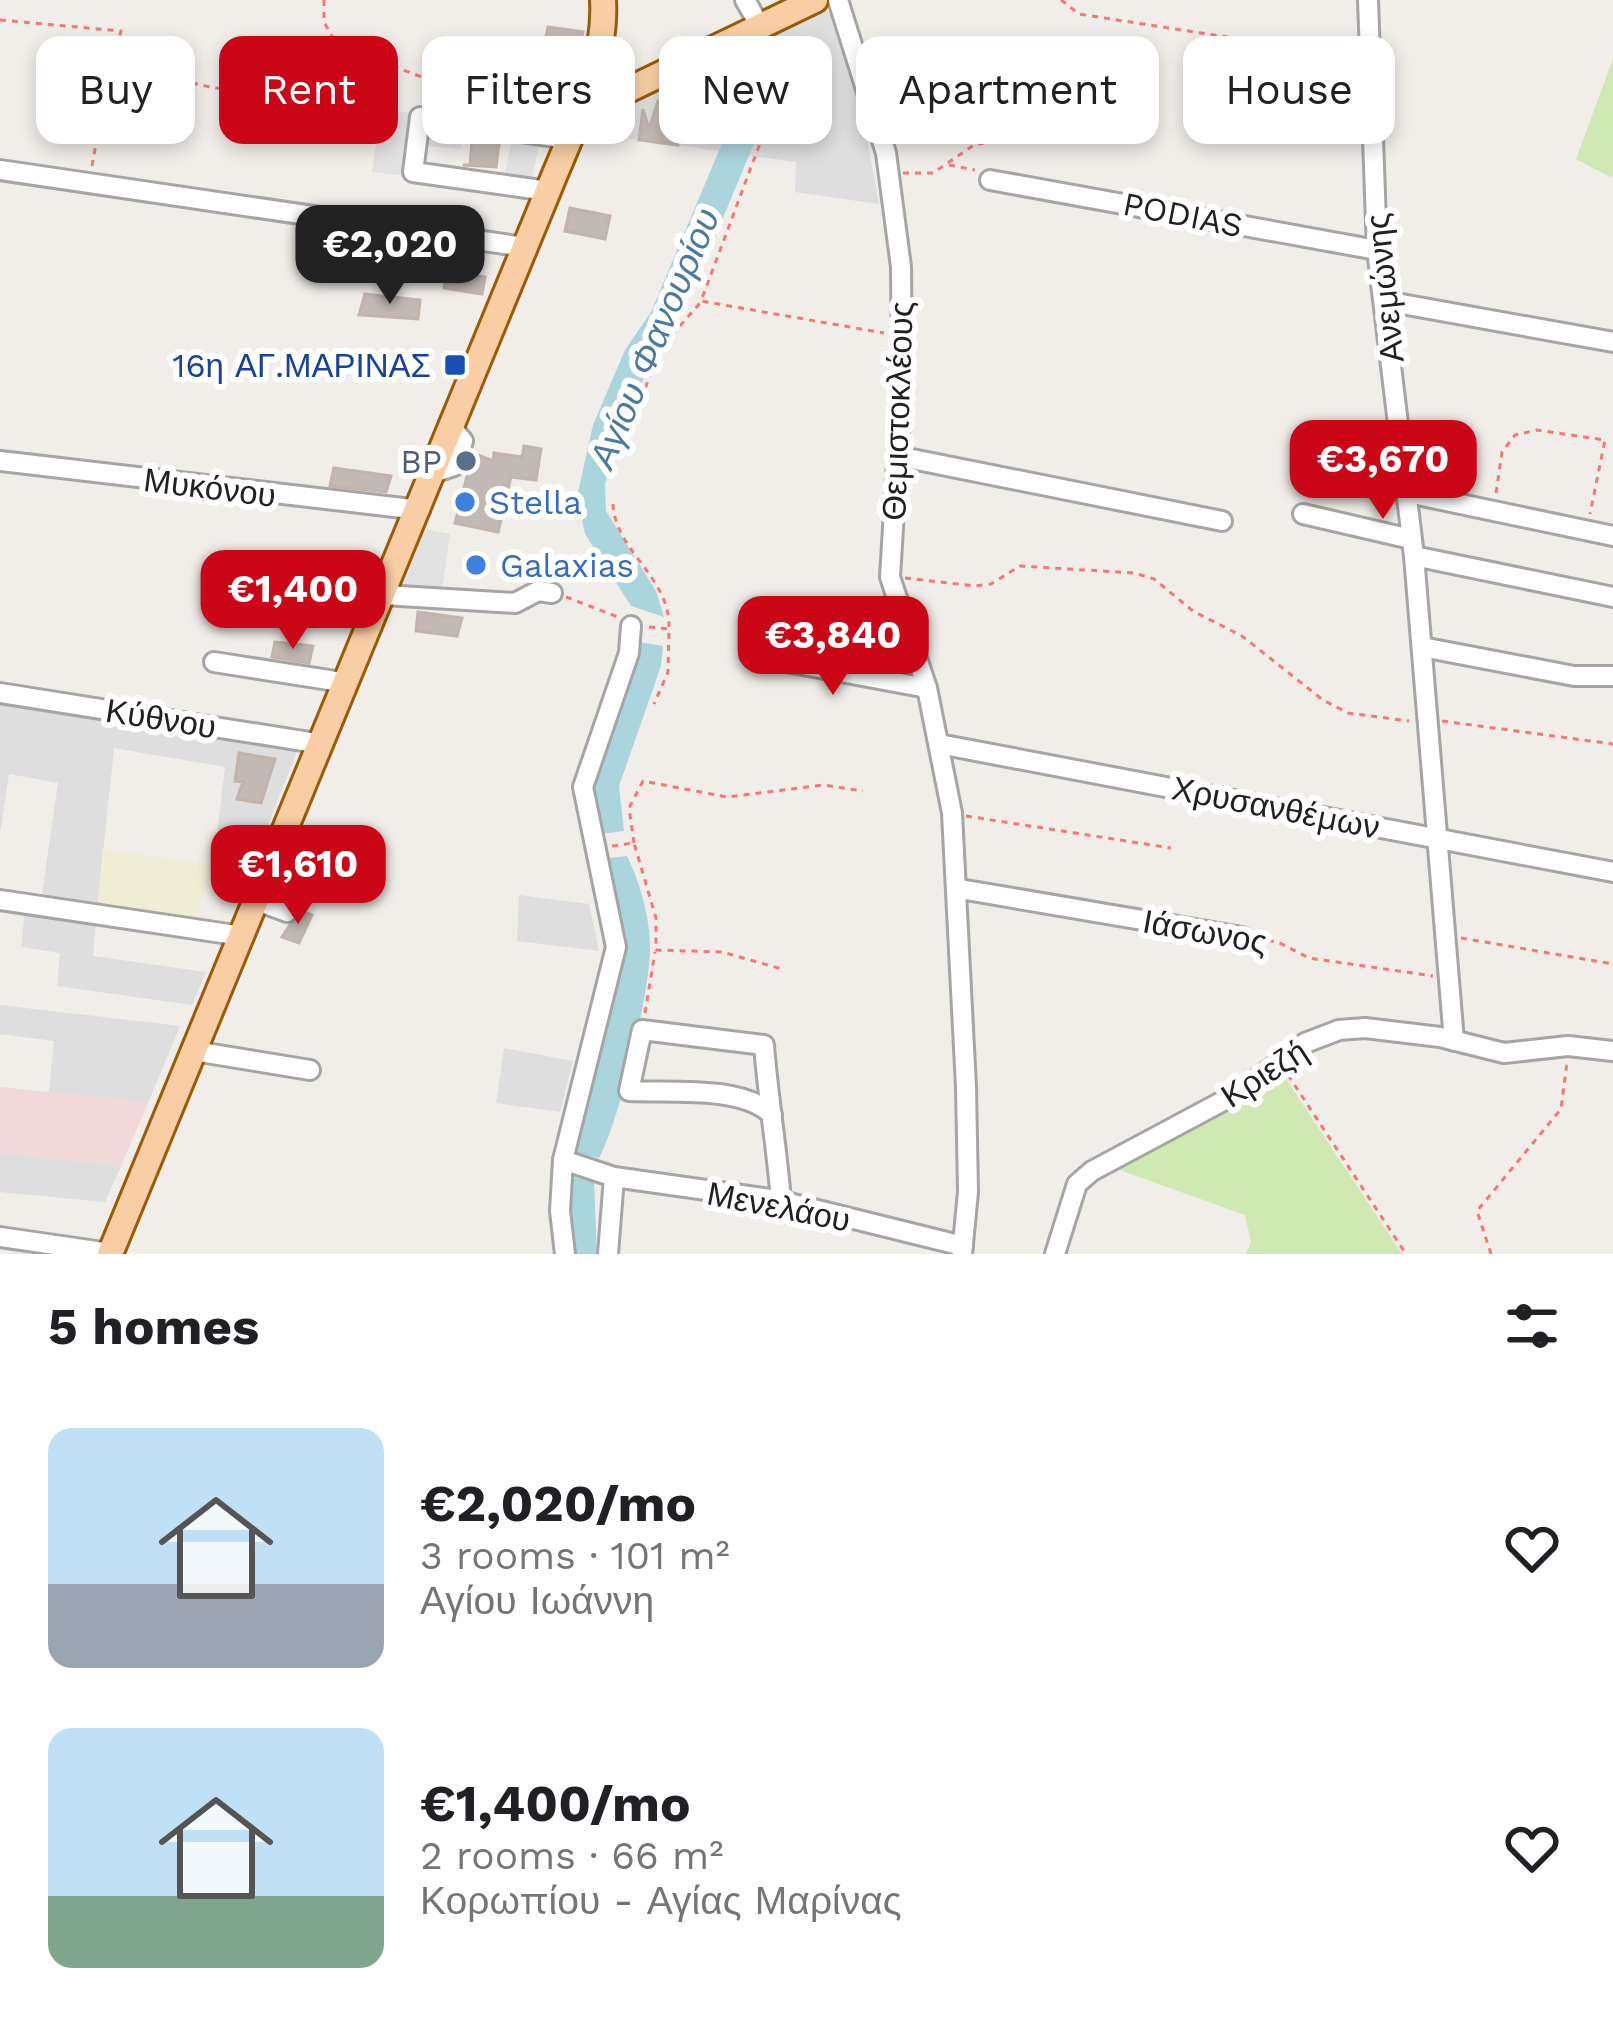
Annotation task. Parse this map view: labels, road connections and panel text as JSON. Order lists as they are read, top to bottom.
{
  "streets": {
    "street": [
      "PODIAS",
      "Ανεμώνης",
      "Θεμιστοκλέους",
      "Μυκόνου",
      "Κύθνου",
      "Χρυσανθέμων",
      "Ιάσωνος",
      "Κριεζή",
      "Μενελάου"
    ]
  },
  "crossings": [
    ["PODIAS", "Ανεμώνης"],
    ["Ανεμώνης", "Χρυσανθέμων"],
    ["Ανεμώνης", "Ιάσωνος"],
    ["Ανεμώνης", "Κριεζή"],
    ["Θεμιστοκλέους", "Χρυσανθέμων"],
    ["Θεμιστοκλέους", "Ιάσωνος"],
    ["Θεμιστοκλέους", "Μενελάου"]
  ],
  "water": ["Αγίου Φανουρίου"],
  "places": {
    "transit": ["16η ΑΓ.ΜΑΡΙΝΑΣ"],
    "other": ["BP", "Stella", "Galaxias"]
  },
  "page": {
    "chip": [
      "Buy",
      "Rent",
      "Filters",
      "New",
      "Apartment",
      "House"
    ],
    "price": [
      "€2,020",
      "€3,670",
      "€1,400",
      "€3,840",
      "€1,610"
    ],
    "heading": "5 homes",
    "list": [
      {
        "name": "€2,020/mo",
        "note": "3 rooms · 101 m² · Αγίου Ιωάννη"
      },
      {
        "name": "€1,400/mo",
        "note": "2 rooms · 66 m² · Κορωπίου - Αγίας Μαρίνας"
      }
    ]
  }
}
